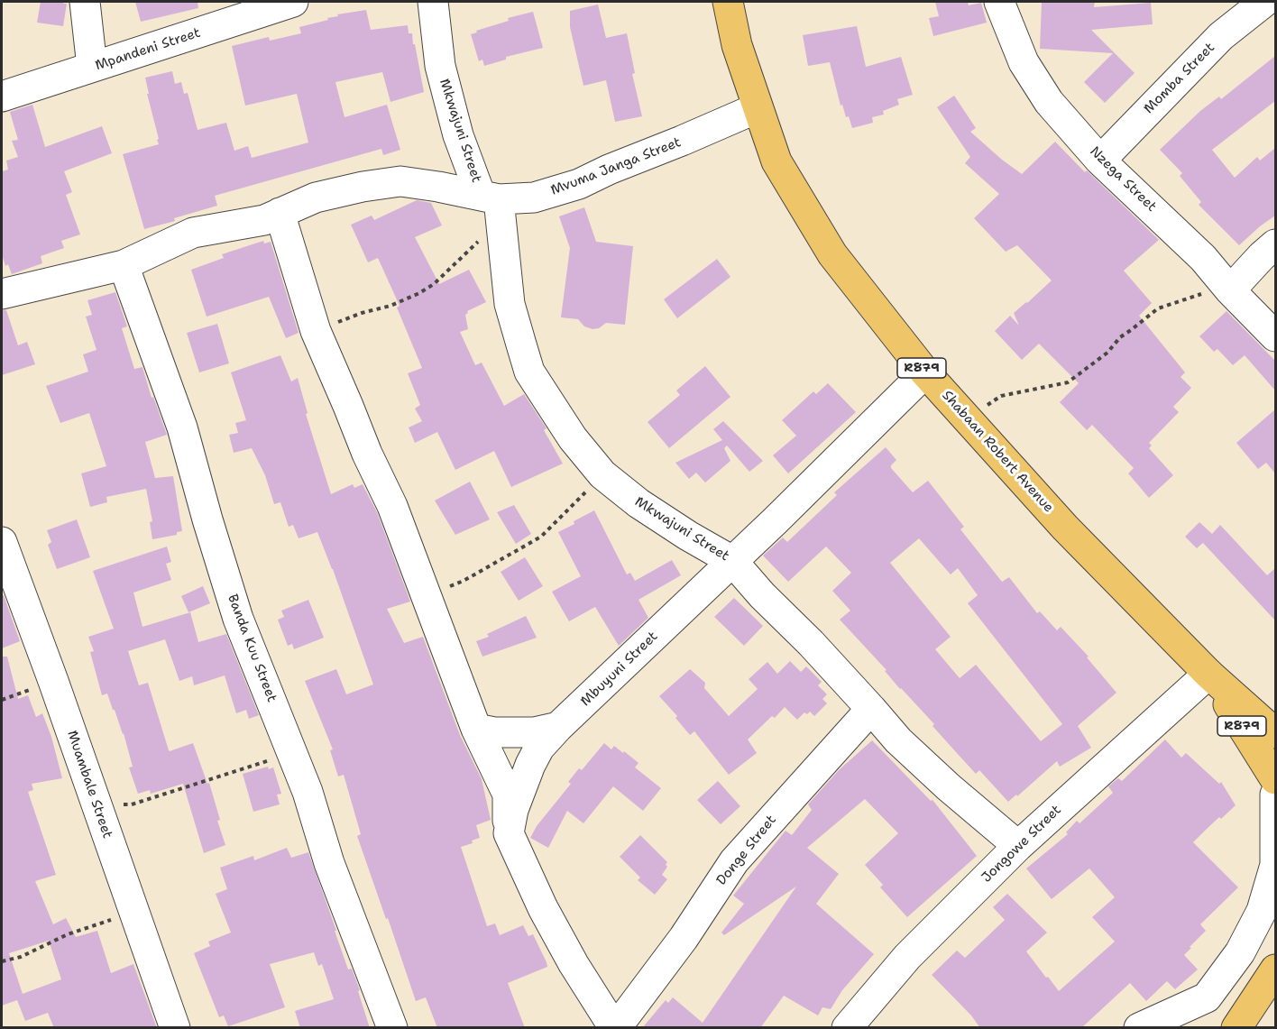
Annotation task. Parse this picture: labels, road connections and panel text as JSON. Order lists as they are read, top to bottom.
{
  "streets": {
    "main road": ["R879", "Shabaan Robert Avenue"],
    "street": [
      "Mpandeni Street",
      "Momba Street",
      "Mkwajuni Street",
      "Mvuma Janga Street",
      "Nzega Street",
      "Banda Kuu Street",
      "Mbuyuni Street",
      "Muambale Street",
      "Jongowe Street",
      "Donge Street"
    ]
  },
  "crossings": [
    ["Momba Street", "Nzega Street"],
    ["Mkwajuni Street", "Mvuma Janga Street"],
    ["Mkwajuni Street", "Mbuyuni Street"],
    ["Mkwajuni Street", "Jongowe Street"],
    ["Mkwajuni Street", "Donge Street"],
    ["Mvuma Janga Street", "Shabaan Robert Avenue"],
    ["Mvuma Janga Street", "Banda Kuu Street"],
    ["Shabaan Robert Avenue", "Mbuyuni Street"],
    ["Shabaan Robert Avenue", "Jongowe Street"]
  ]
}
